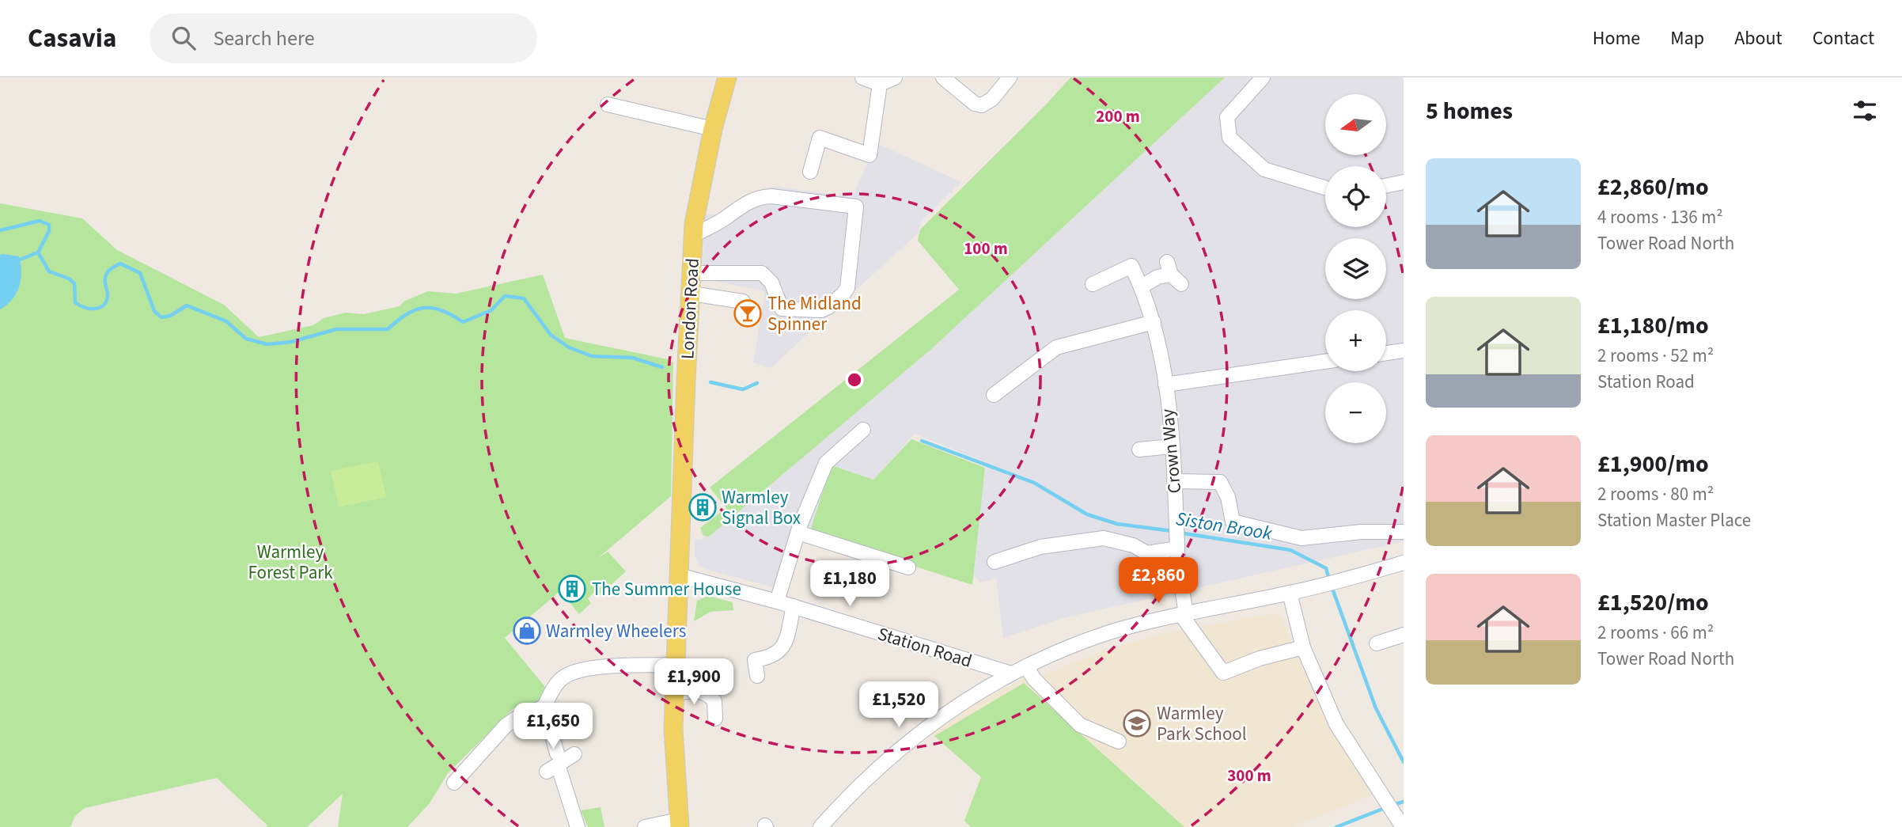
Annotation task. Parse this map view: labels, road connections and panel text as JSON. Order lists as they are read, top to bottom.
{
  "streets": {
    "main road": ["London Road"],
    "street": ["Crown Way", "Station Road"]
  },
  "crossings": [
    ["London Road", "Station Road"]
  ],
  "water": ["Siston Brook"],
  "parks": ["Warmley Forest Park"],
  "places": {
    "bar": ["The Midland Spinner"],
    "building": ["Warmley Signal Box", "The Summer House"],
    "shop": ["Warmley Wheelers"],
    "school or university": ["Warmley Park School"]
  },
  "north": "left",
  "page": {
    "header": "Casavia",
    "search": "Search here",
    "nav": [
      "Home",
      "Map",
      "About",
      "Contact"
    ],
    "heading": "5 homes",
    "map_buttons": ["+", "−"],
    "list": [
      {
        "name": "£2,860/mo",
        "note": "4 rooms · 136 m² · Tower Road North"
      },
      {
        "name": "£1,180/mo",
        "note": "2 rooms · 52 m² · Station Road"
      },
      {
        "name": "£1,900/mo",
        "note": "2 rooms · 80 m² · Station Master Place"
      },
      {
        "name": "£1,520/mo",
        "note": "2 rooms · 66 m² · Tower Road North"
      }
    ],
    "price": [
      "£2,860",
      "£1,180",
      "£1,900",
      "£1,520",
      "£1,650"
    ]
  },
  "rings": ["200 m", "100 m", "300 m"]
}
